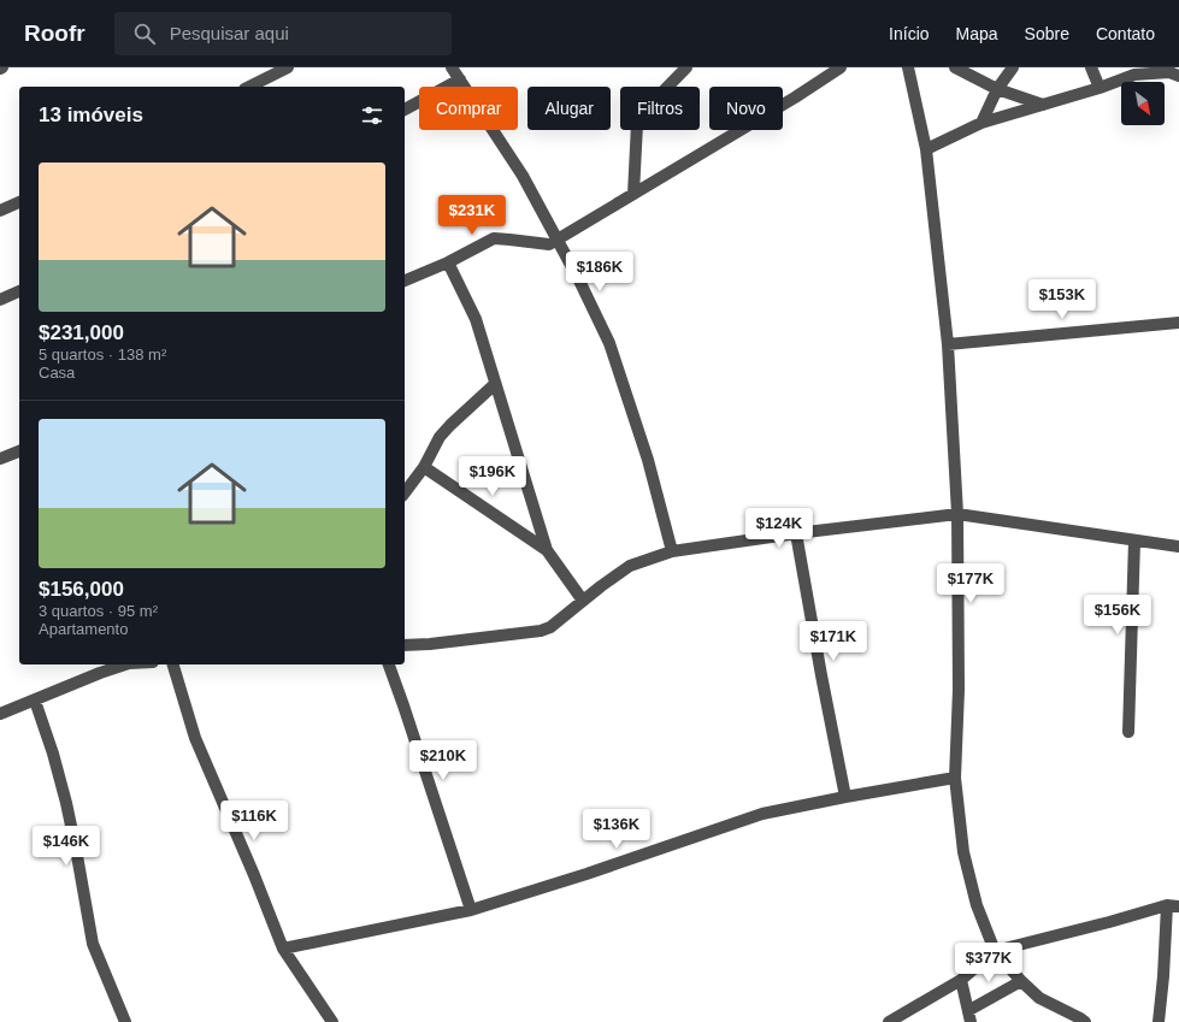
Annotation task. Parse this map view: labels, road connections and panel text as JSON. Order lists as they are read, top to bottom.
{
  "north": "bottom right",
  "page": {
    "header": "Roofr",
    "search": "Pesquisar aqui",
    "nav": [
      "Início",
      "Mapa",
      "Sobre",
      "Contato"
    ],
    "chip": [
      "Comprar",
      "Alugar",
      "Filtros",
      "Novo"
    ],
    "heading": "13 imóveis",
    "list": [
      {
        "name": "$231,000",
        "note": "5 quartos · 138 m² · Casa"
      },
      {
        "name": "$156,000",
        "note": "3 quartos · 95 m² · Apartamento"
      }
    ],
    "price": [
      "$231K",
      "$186K",
      "$153K",
      "$196K",
      "$124K",
      "$177K",
      "$156K",
      "$171K",
      "$210K",
      "$116K",
      "$136K",
      "$146K",
      "$377K"
    ]
  }
}
